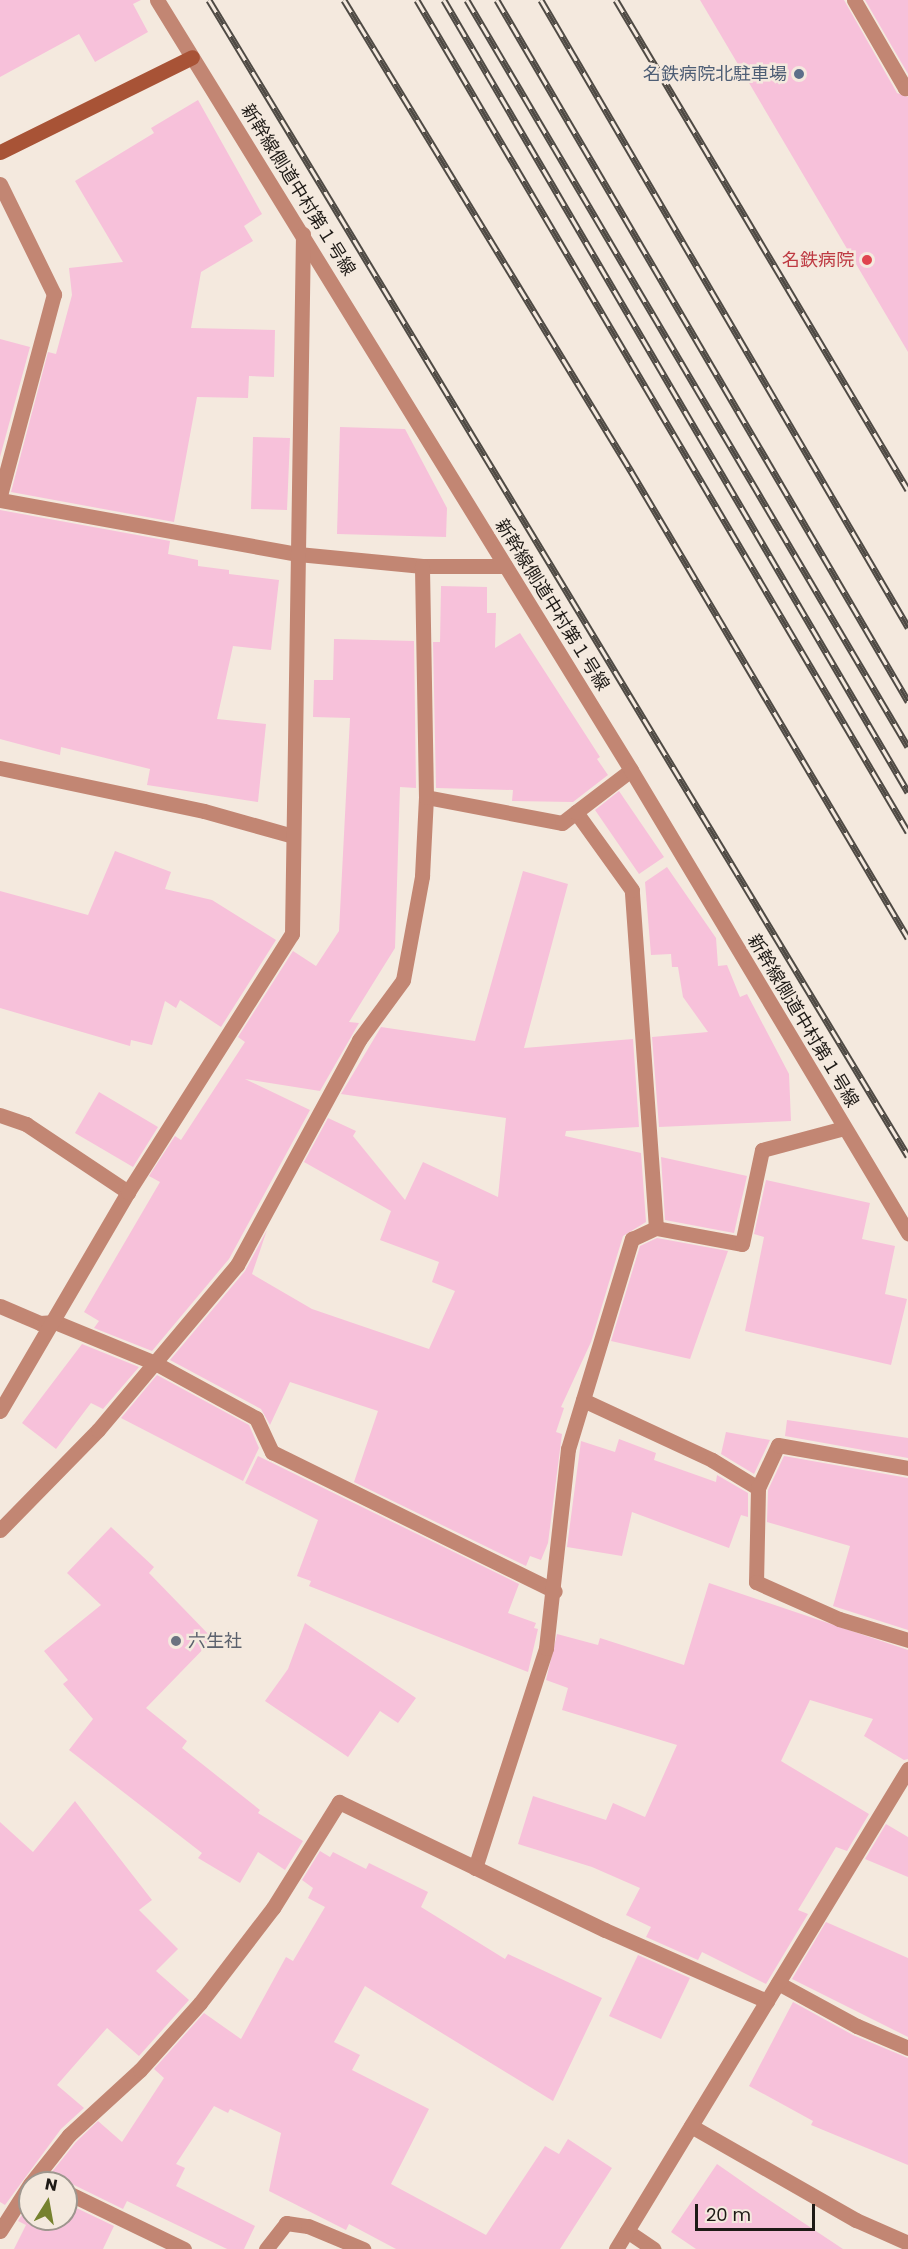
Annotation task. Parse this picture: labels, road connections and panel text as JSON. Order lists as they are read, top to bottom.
{
  "streets": {
    "street": ["新幹線側道中村第１号線"]
  },
  "places": ["名鉄病院北駐車場", "名鉄病院", "六生社"],
  "scale_bar": "20 m",
  "north": "top"
}
